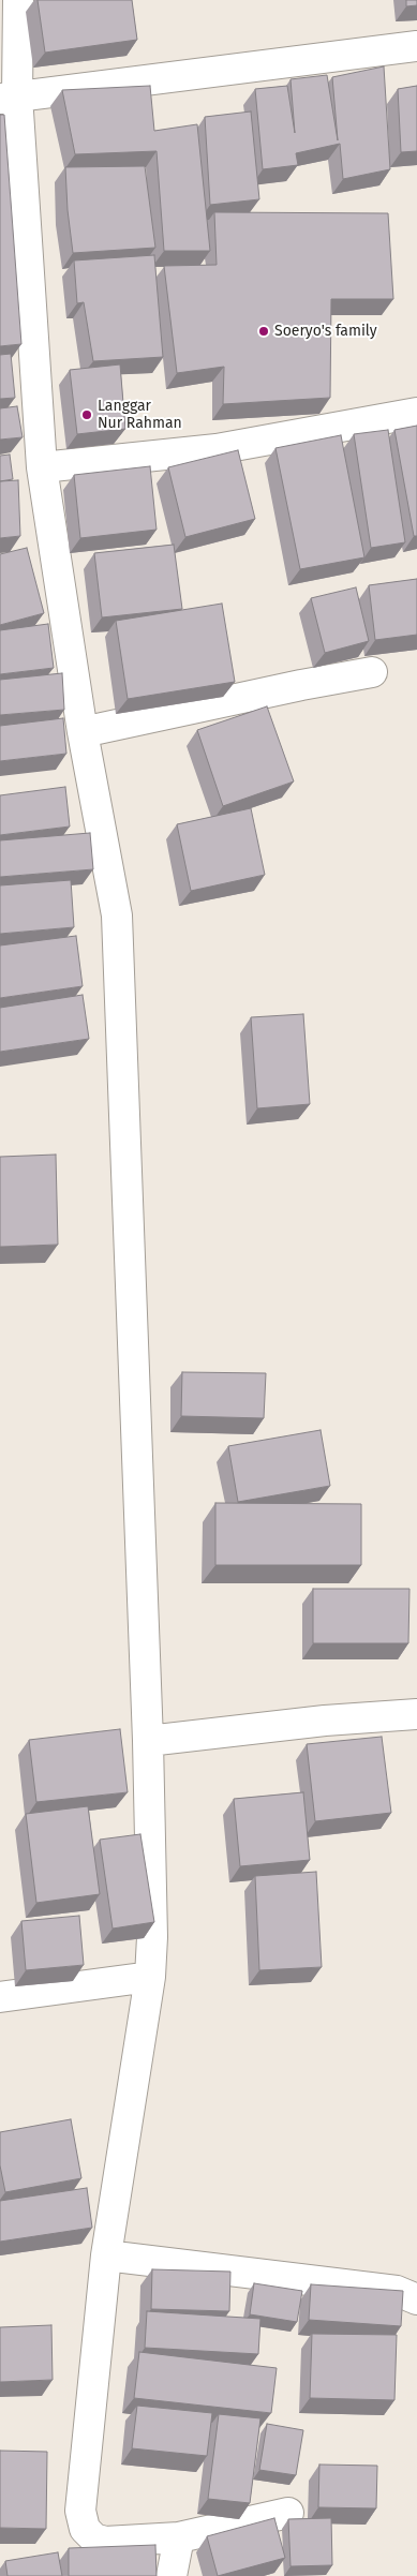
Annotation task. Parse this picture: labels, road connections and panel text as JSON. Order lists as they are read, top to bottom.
{
  "places": ["Soeryo's family", "Langgar Nur Rahman"]
}
